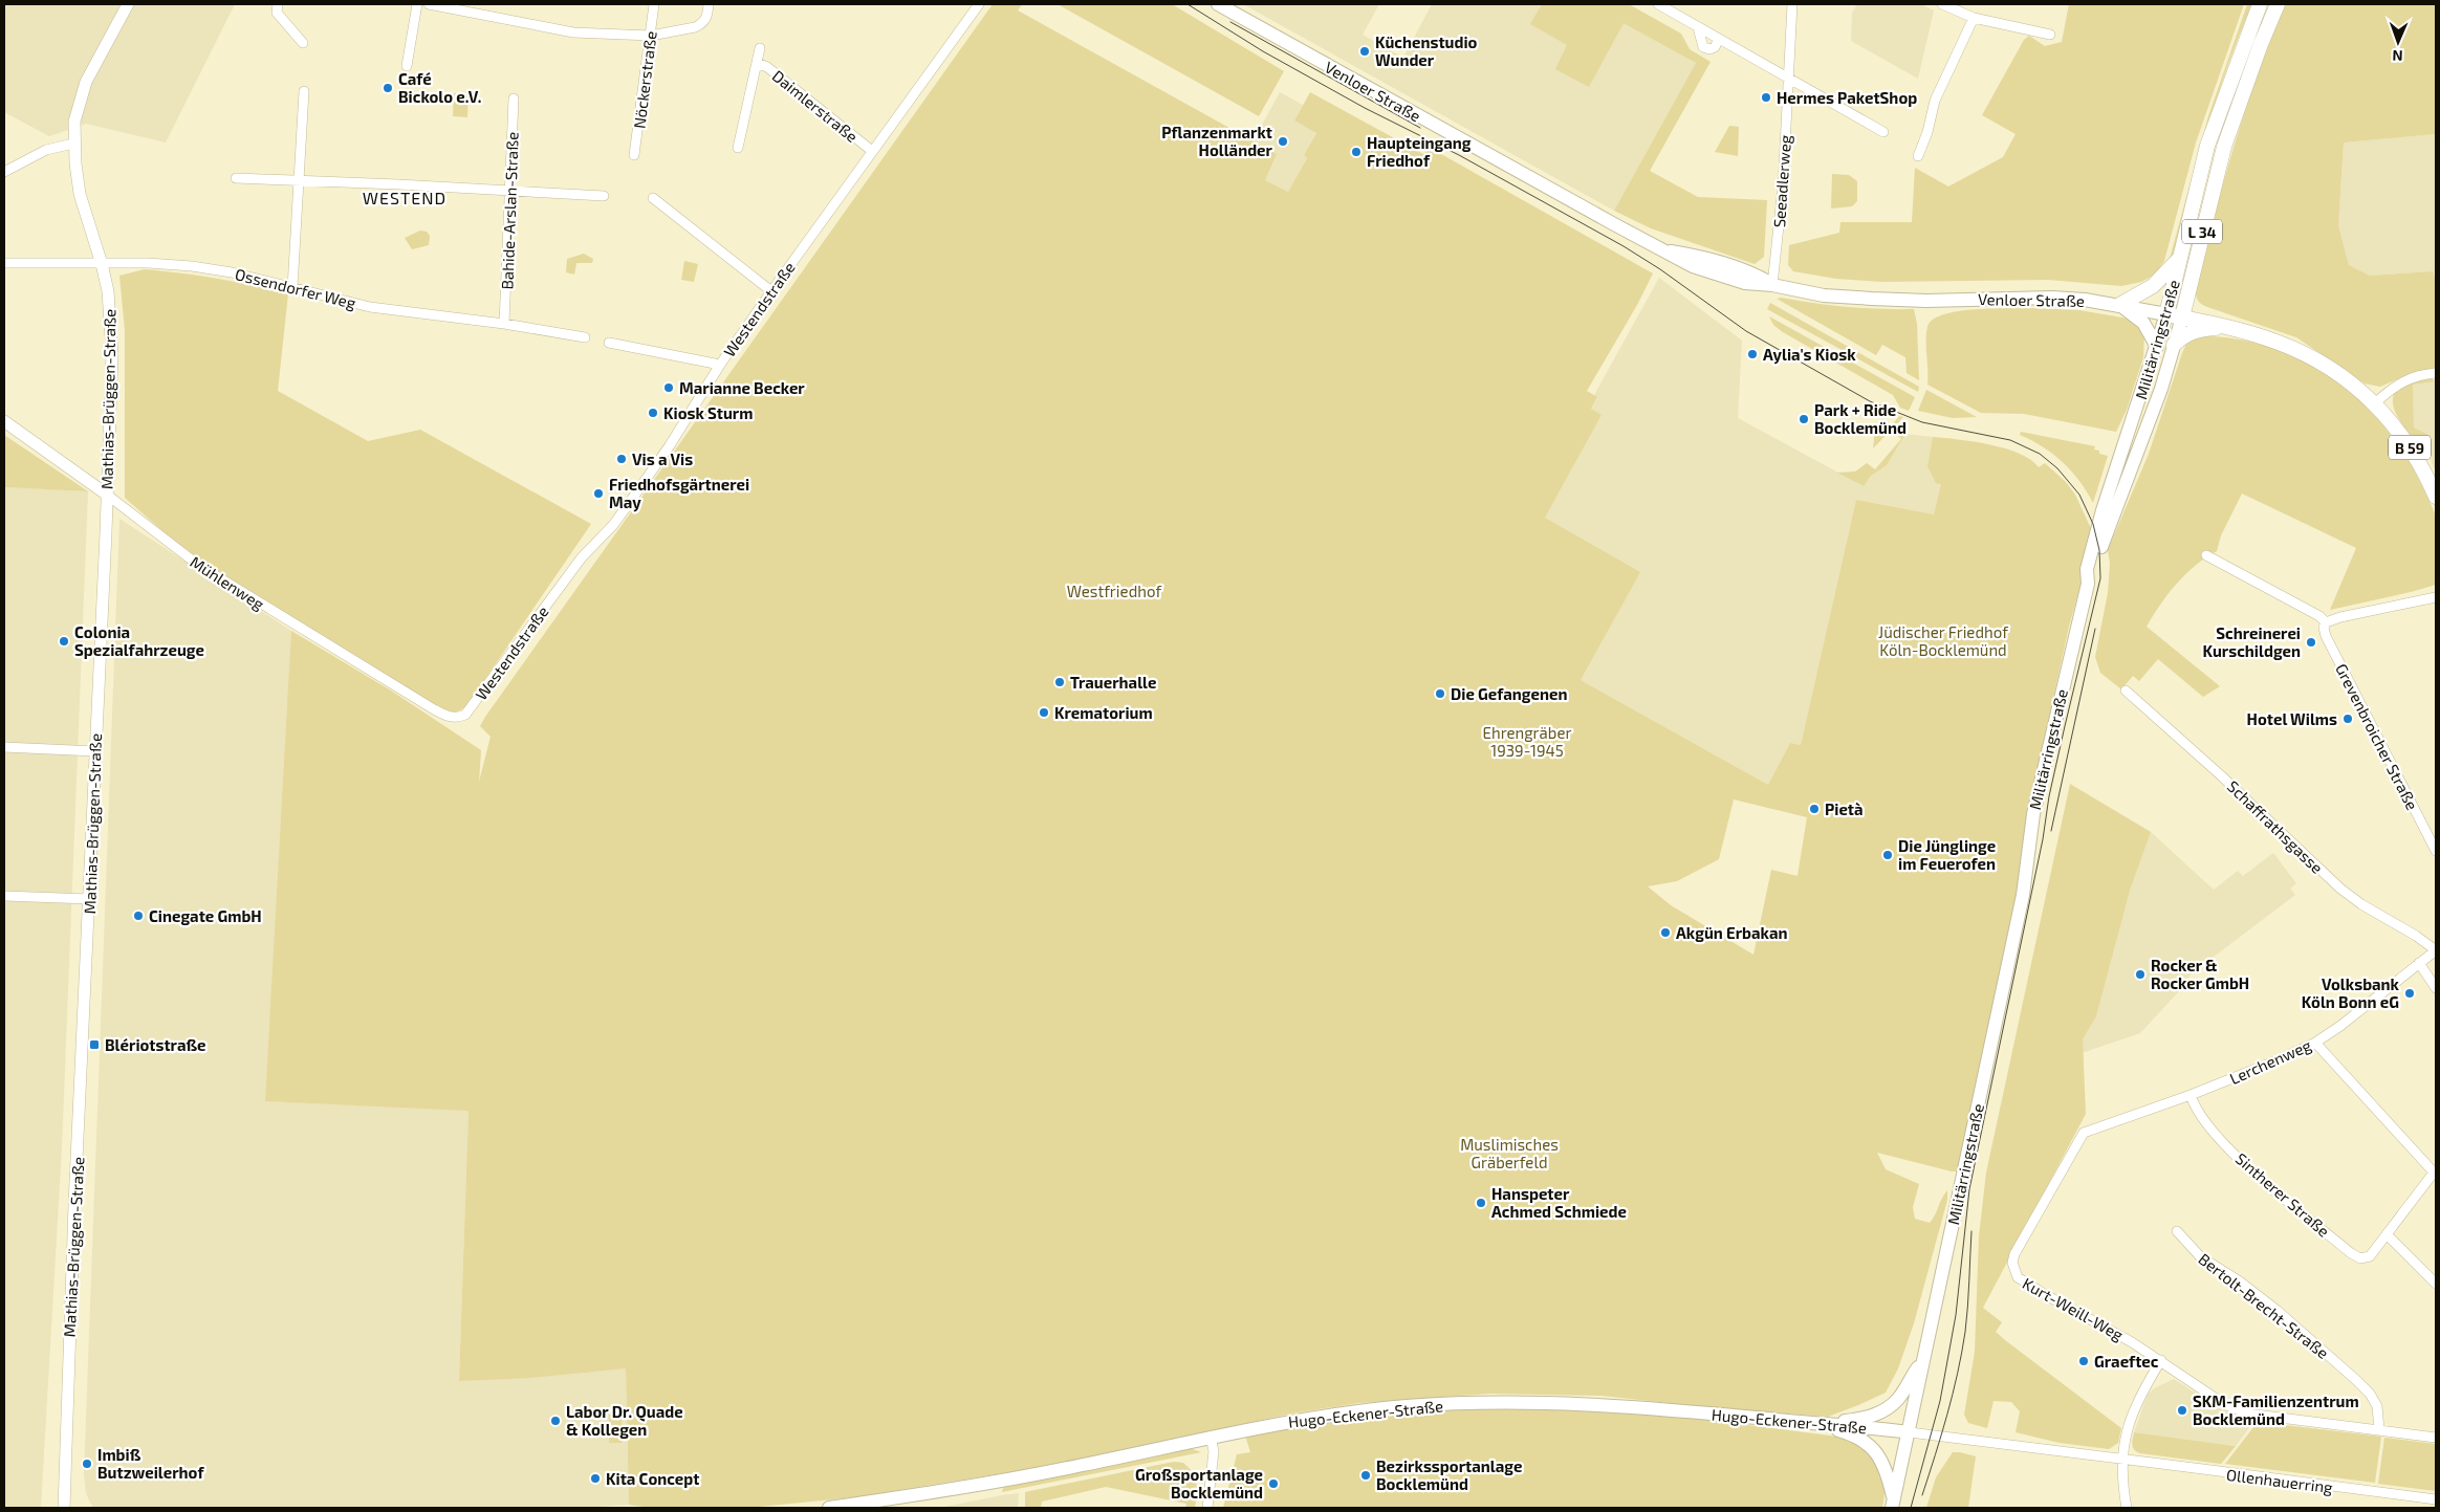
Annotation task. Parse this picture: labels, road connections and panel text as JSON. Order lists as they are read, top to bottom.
{
  "streets": {
    "main road": [
      "Venloer Straße",
      "L 34",
      "Militärringstraße",
      "B 59",
      "Hugo-Eckener-Straße"
    ],
    "street": [
      "Nöckerstraße",
      "Daimlerstraße",
      "Seeadlerweg",
      "Bahide-Arslan-Straße",
      "Ossendorfer Weg",
      "Westendstraße",
      "Mathias-Brüggen-Straße",
      "Mühlenweg",
      "Grevenbroicher Straße",
      "Schaffrathsgasse",
      "Lerchenweg",
      "Sintherer Straße",
      "Bertolt-Brecht-Straße",
      "Kurt-Weill-Weg",
      "Ollenhauerring"
    ]
  },
  "crossings": [
    ["Venloer Straße", "Seeadlerweg"],
    ["Venloer Straße", "L 34"],
    ["Venloer Straße", "Militärringstraße"],
    ["Daimlerstraße", "Westendstraße"],
    ["Bahide-Arslan-Straße", "Ossendorfer Weg"],
    ["L 34", "Militärringstraße"],
    ["Ossendorfer Weg", "Mathias-Brüggen-Straße"],
    ["Westendstraße", "Mühlenweg"],
    ["Militärringstraße", "Hugo-Eckener-Straße"],
    ["Militärringstraße", "Ollenhauerring"],
    ["Mathias-Brüggen-Straße", "Mühlenweg"],
    ["Schaffrathsgasse", "Lerchenweg"],
    ["Lerchenweg", "Sintherer Straße"],
    ["Lerchenweg", "Kurt-Weill-Weg"],
    ["Bertolt-Brecht-Straße", "Kurt-Weill-Weg"],
    ["Hugo-Eckener-Straße", "Ollenhauerring"]
  ],
  "districts": ["WESTEND"],
  "parks": [
    "Westfriedhof",
    "Jüdischer Friedhof Köln-Bocklemünd",
    "Ehrengräber 1939-1945",
    "Muslimisches Gräberfeld"
  ],
  "places": {
    "other": [
      "Küchenstudio Wunder",
      "Café Bickolo e.V.",
      "Hermes PaketShop",
      "Pflanzenmarkt Holländer",
      "Haupteingang Friedhof",
      "Aylia's Kiosk",
      "Marianne Becker",
      "Kiosk Sturm",
      "Park + Ride Bocklemünd",
      "Vis a Vis",
      "Friedhofsgärtnerei May",
      "Colonia Spezialfahrzeuge",
      "Schreinerei Kurschildgen",
      "Trauerhalle",
      "Die Gefangenen",
      "Krematorium",
      "Hotel Wilms",
      "Pietà",
      "Die Jünglinge im Feuerofen",
      "Cinegate GmbH",
      "Akgün Erbakan",
      "Rocker & Rocker GmbH",
      "Volksbank Köln Bonn eG",
      "Hanspeter Achmed Schmiede",
      "Graeftec",
      "SKM-Familienzentrum Bocklemünd",
      "Labor Dr. Quade & Kollegen",
      "Imbiß Butzweilerhof",
      "Bezirkssportanlage Bocklemünd",
      "Kita Concept",
      "Großsportanlage Bocklemünd"
    ],
    "transit": ["Blériotstraße"]
  },
  "north": "bottom"
}
